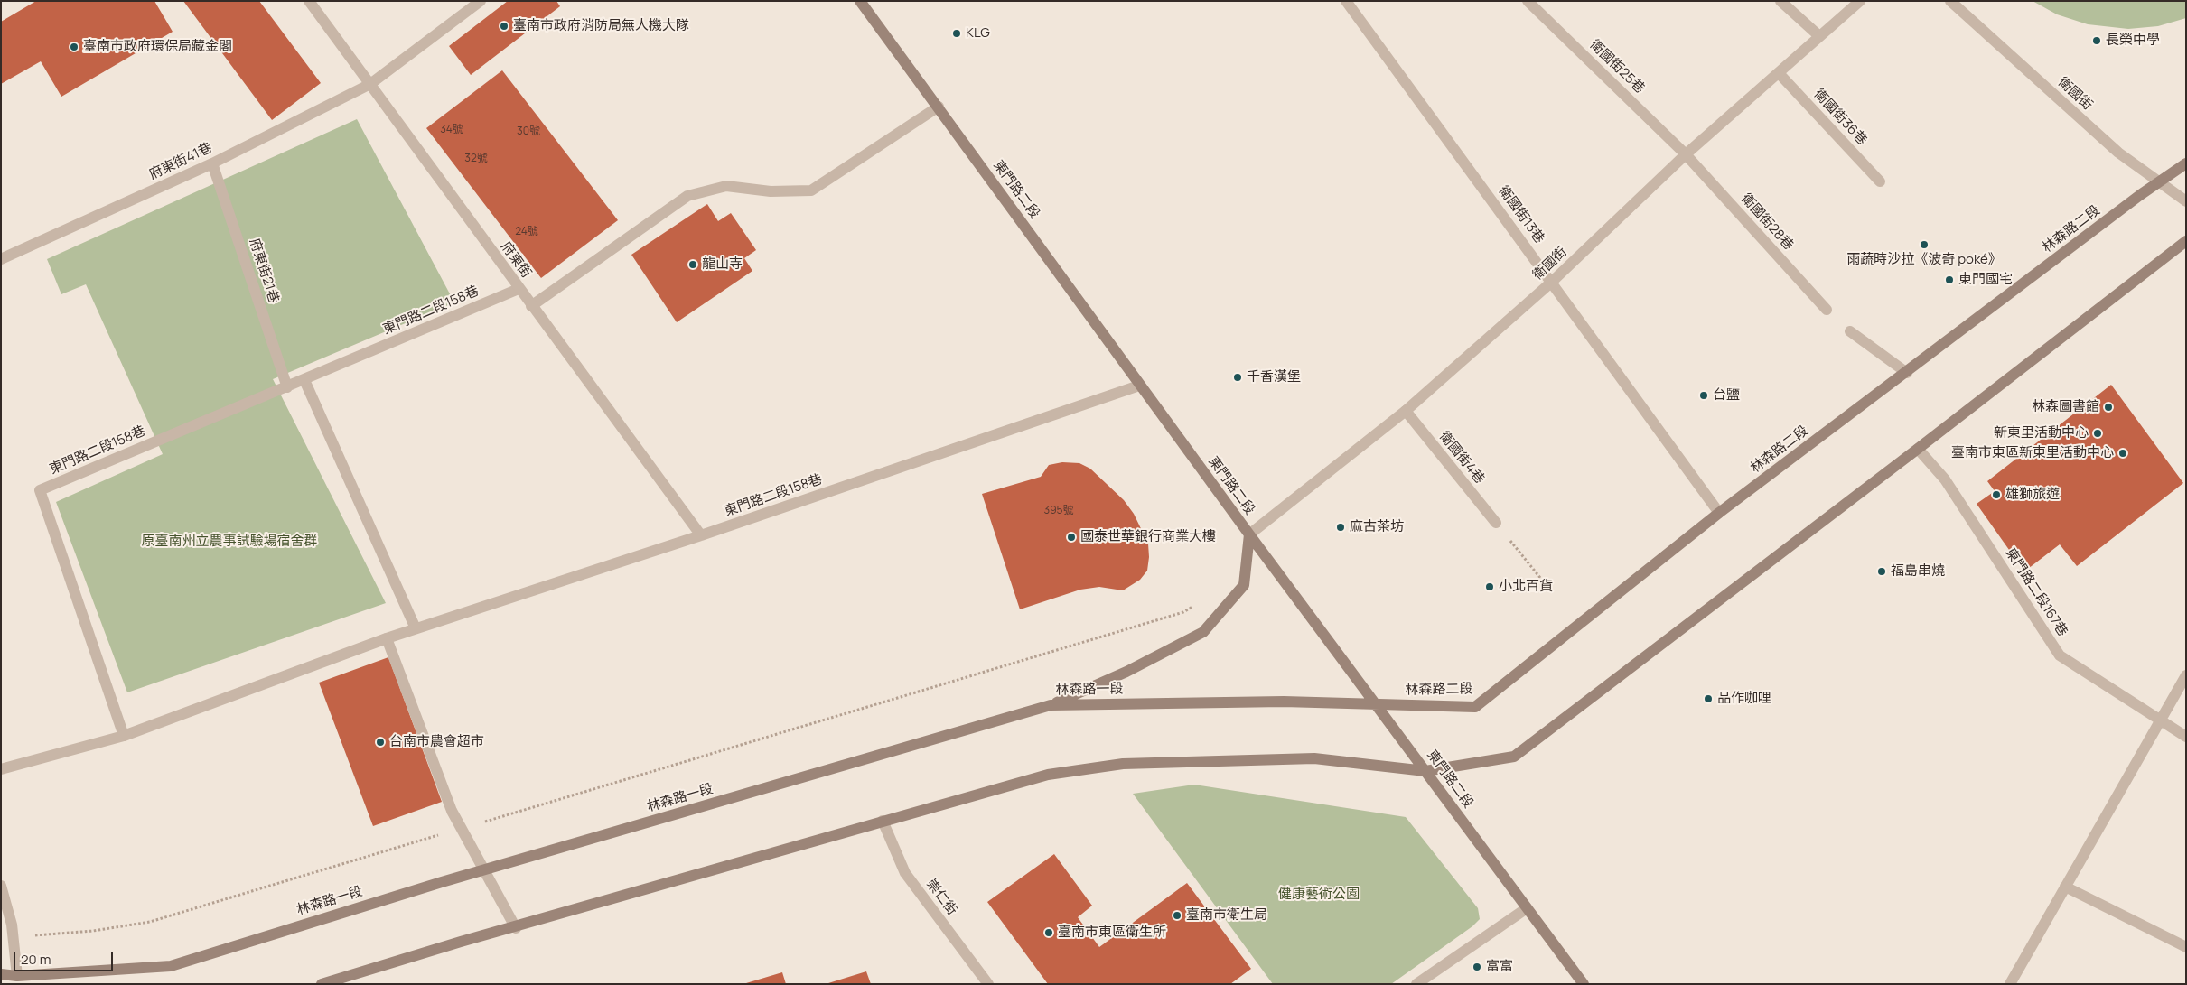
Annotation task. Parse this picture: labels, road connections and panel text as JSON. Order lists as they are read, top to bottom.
{
  "streets": {
    "street": [
      "衛國街25巷",
      "衛國街",
      "衛國街36巷",
      "府東街41巷",
      "東門路二段",
      "衛國街13巷",
      "衛國街28巷",
      "林森路二段",
      "府東街",
      "府東街21巷",
      "東門路二段158巷",
      "衛國街4巷",
      "東門路二段167巷",
      "林森路一段",
      "崇仁街"
    ]
  },
  "crossings": [
    ["衛國街25巷", "衛國街"],
    ["衛國街25巷", "衛國街28巷"],
    ["衛國街", "衛國街36巷"],
    ["衛國街", "東門路二段"],
    ["衛國街", "衛國街13巷"],
    ["衛國街", "衛國街28巷"],
    ["衛國街", "林森路二段"],
    ["衛國街", "衛國街4巷"],
    ["府東街41巷", "府東街"],
    ["府東街41巷", "府東街21巷"],
    ["東門路二段", "林森路二段"],
    ["東門路二段", "東門路二段158巷"],
    ["東門路二段", "林森路一段"],
    ["衛國街13巷", "林森路二段"],
    ["林森路二段", "林森路一段"],
    ["府東街", "東門路二段158巷"],
    ["府東街21巷", "東門路二段158巷"]
  ],
  "parks": ["原臺南州立農事試驗場宿舍群", "健康藝術公園"],
  "places": [
    "臺南市政府消防局無人機大隊",
    "KLG",
    "長榮中學",
    "臺南市政府環保局藏金閣",
    "雨蔬時沙拉《波奇 poké》",
    "龍山寺",
    "東門國宅",
    "千香漢堡",
    "台鹽",
    "林森圖書館",
    "新東里活動中心",
    "臺南市東區新東里活動中心",
    "雄獅旅遊",
    "麻古茶坊",
    "國泰世華銀行商業大樓",
    "福島串燒",
    "小北百貨",
    "品作咖哩",
    "台南市農會超市",
    "臺南市衛生局",
    "臺南市東區衛生所",
    "富富"
  ],
  "house_numbers": [
    "34號",
    "30號",
    "32號",
    "24號",
    "395號"
  ],
  "scale_bar": "20 m"
}
